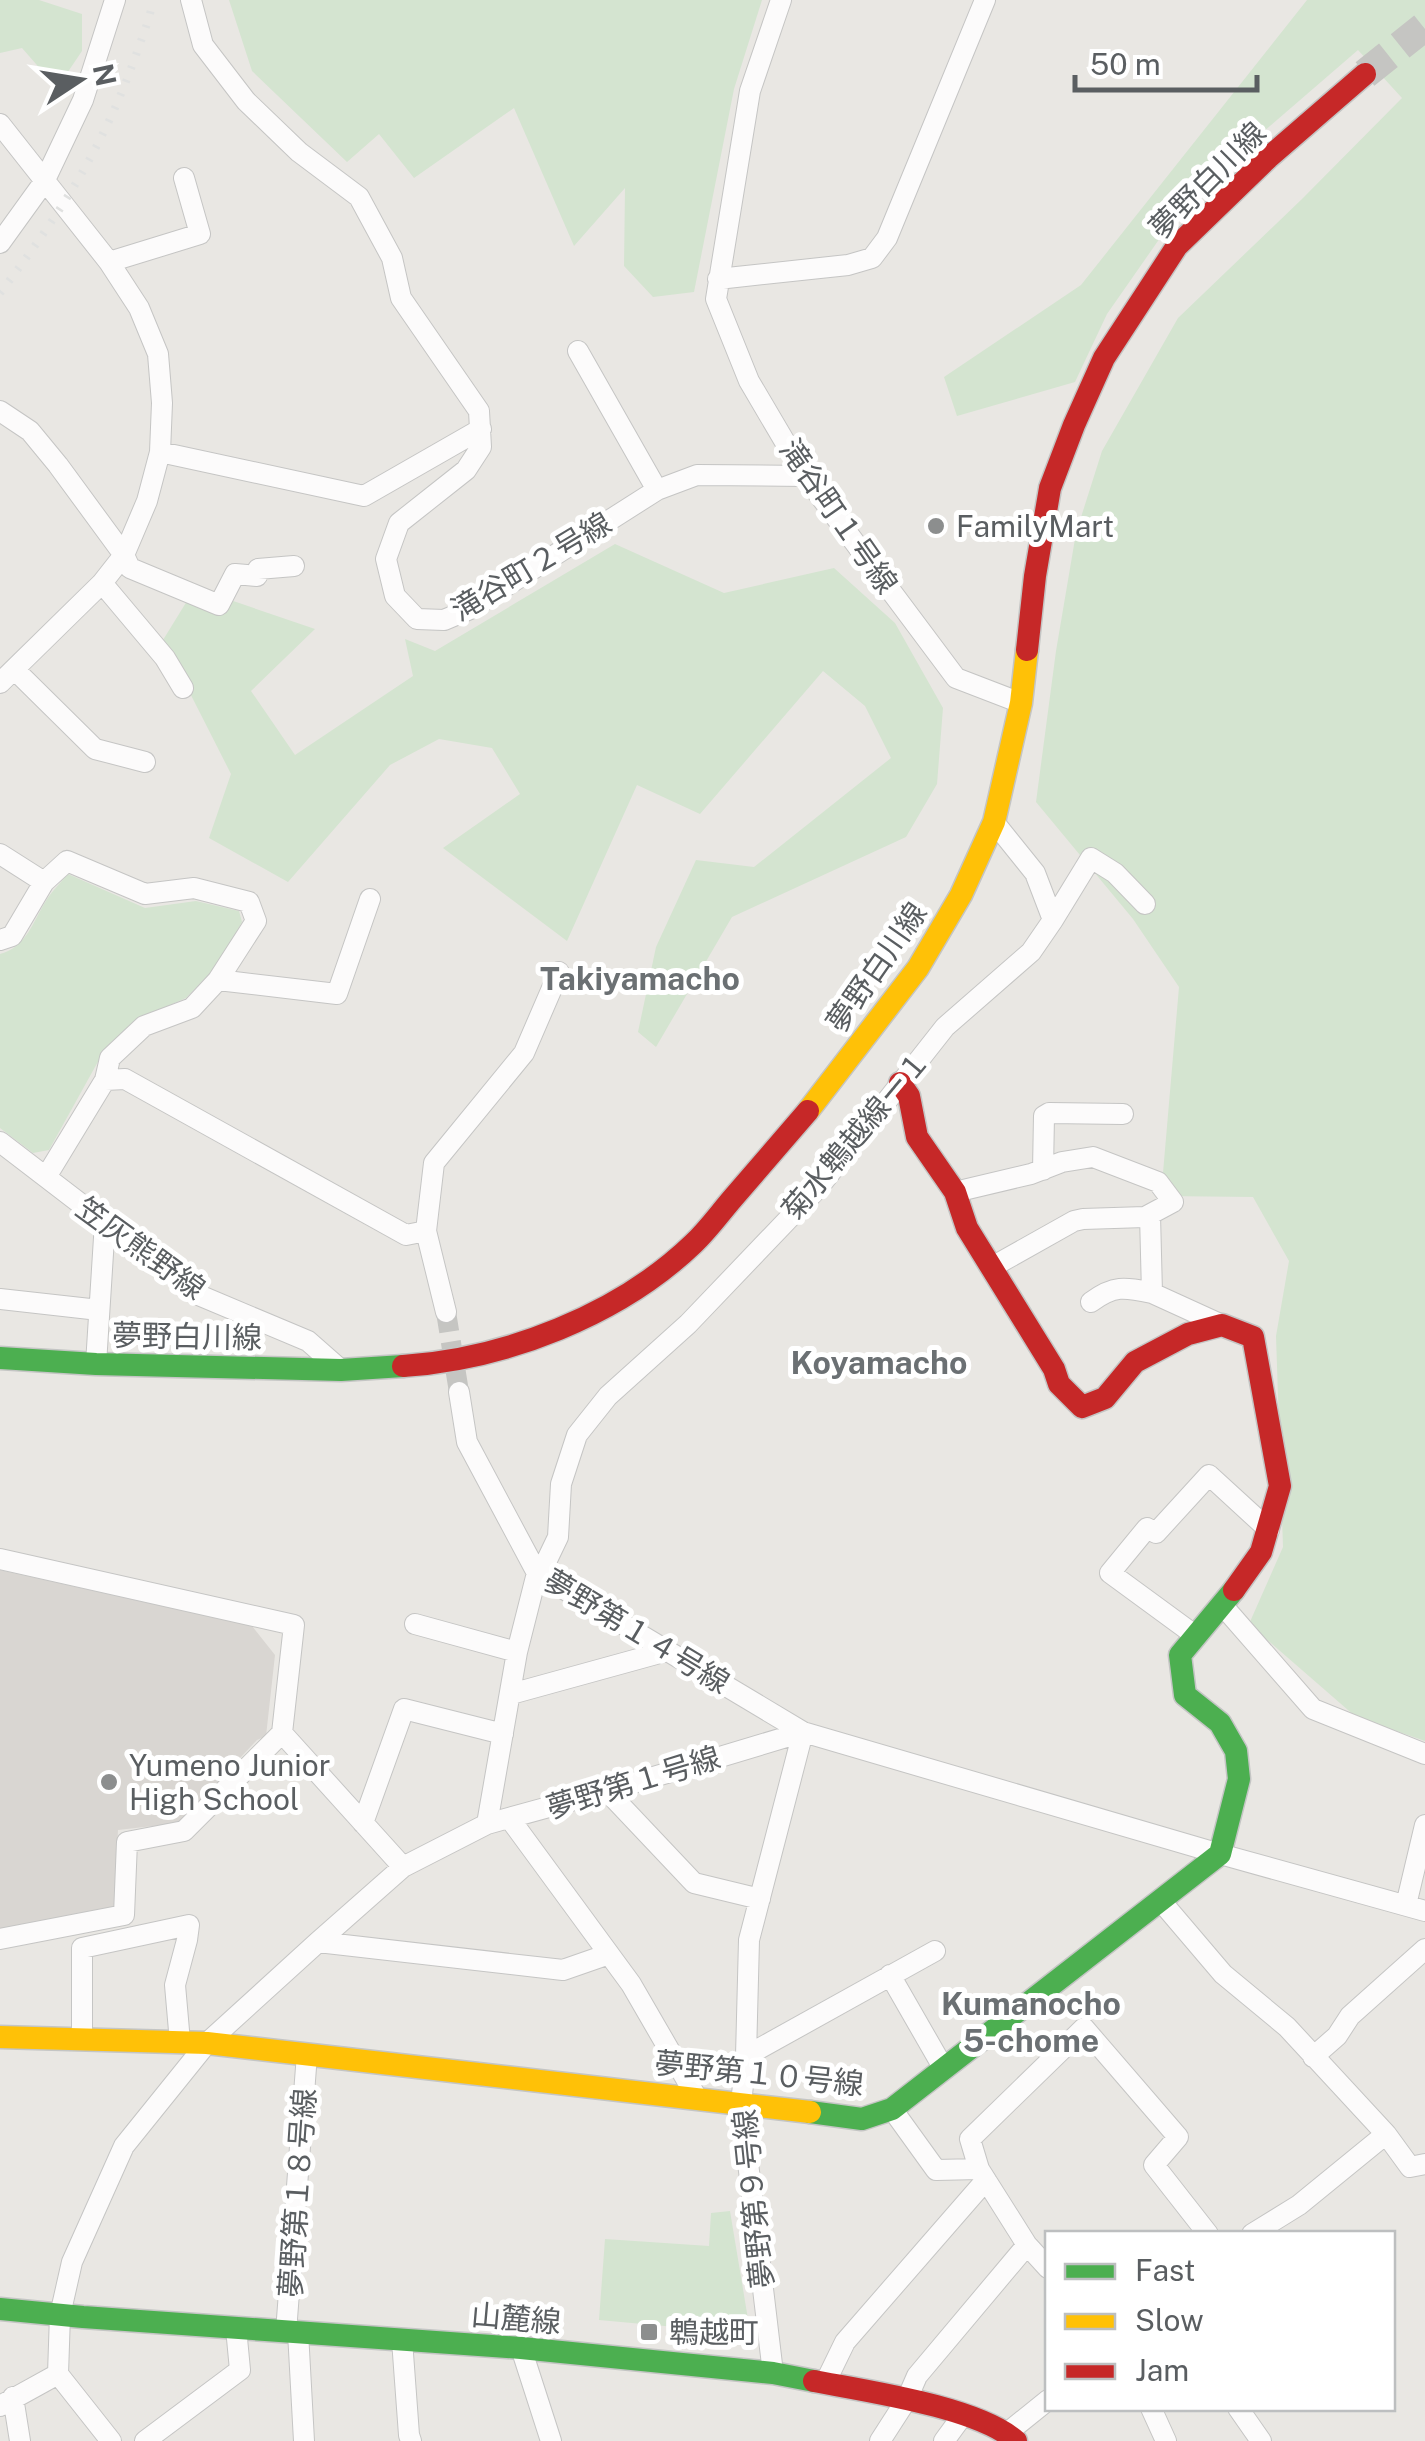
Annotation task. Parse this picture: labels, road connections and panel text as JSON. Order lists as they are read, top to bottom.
{
  "streets": {
    "street": [
      "夢野白川線",
      "滝谷町１号線",
      "滝谷町２号線",
      "菊水鵯越線ー１",
      "笠灰熊野線",
      "夢野第１４号線",
      "夢野第１号線",
      "夢野第１０号線",
      "夢野第１８号線",
      "夢野第９号線",
      "山麓線"
    ]
  },
  "crossings": [
    ["夢野白川線", "滝谷町１号線"],
    ["夢野白川線", "笠灰熊野線"],
    ["滝谷町１号線", "滝谷町２号線"],
    ["菊水鵯越線ー１", "夢野第１４号線"],
    ["夢野第１４号線", "夢野第１号線"],
    ["夢野第１４号線", "夢野第９号線"],
    ["夢野第１号線", "夢野第１０号線"],
    ["夢野第１号線", "夢野第９号線"],
    ["夢野第１号線", "山麓線"],
    ["夢野第１０号線", "夢野第１８号線"],
    ["夢野第１０号線", "夢野第９号線"],
    ["夢野第１８号線", "山麓線"],
    ["夢野第９号線", "山麓線"]
  ],
  "districts": ["Takiyamacho", "Koyamacho", "Kumanocho 5-chome"],
  "places": {
    "other": ["FamilyMart", "Yumeno Junior High School"],
    "transit": ["鵯越町"]
  },
  "legend": ["Fast", "Slow", "Jam"],
  "scale_bar": "50 m",
  "north": "right"
}
